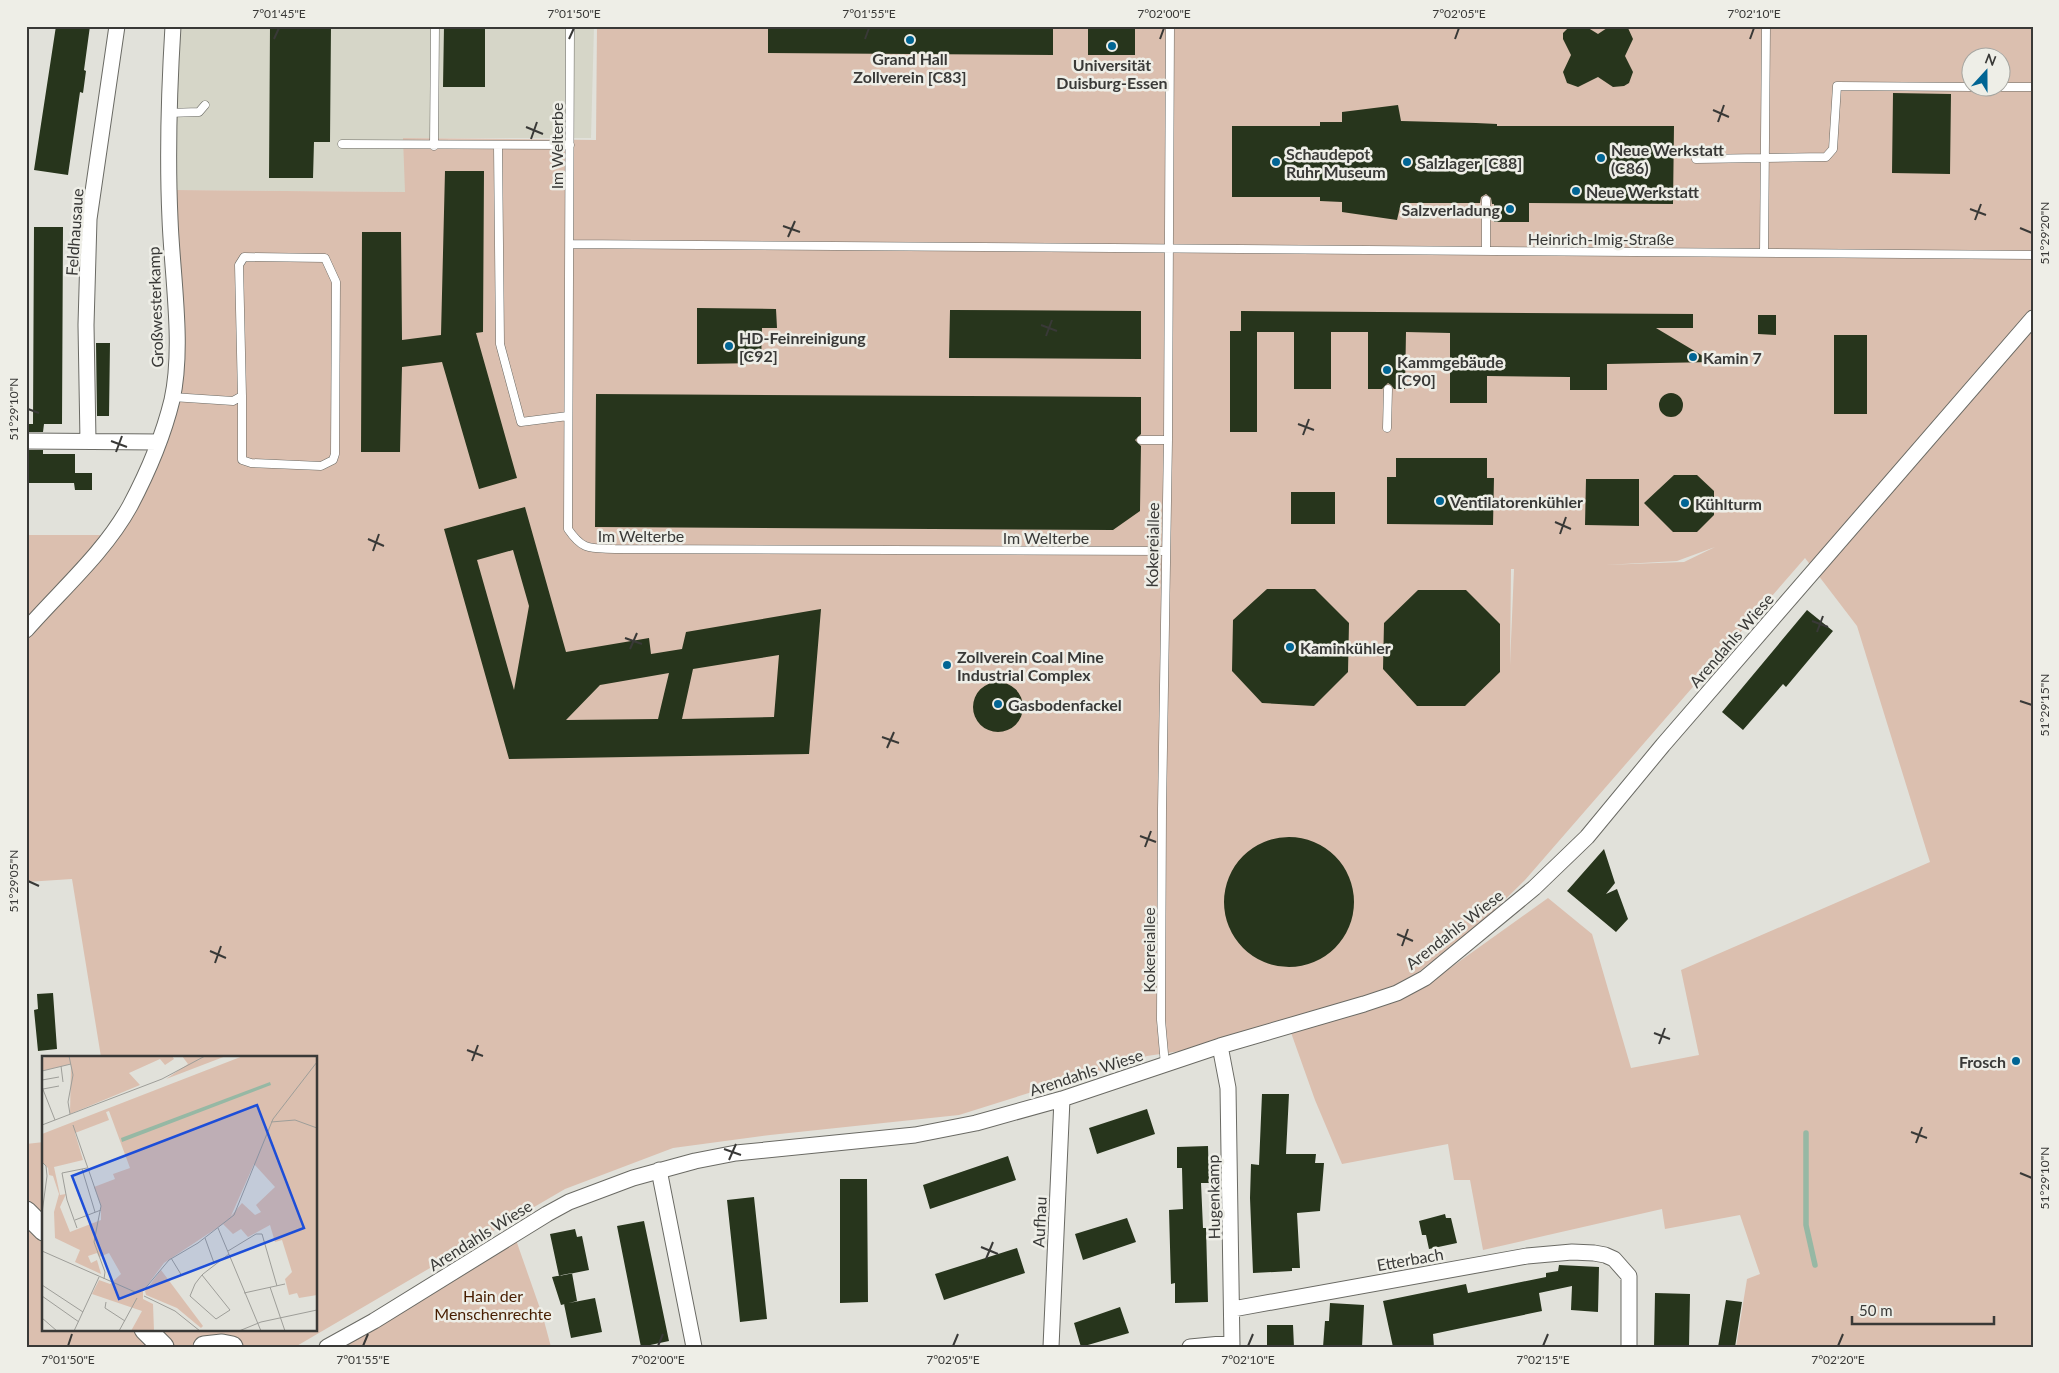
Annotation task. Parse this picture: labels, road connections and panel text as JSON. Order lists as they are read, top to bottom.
{
  "streets": {
    "street": [
      "Feldhausaue",
      "Großwesterkamp",
      "Arendahls Wiese",
      "Hugenkamp",
      "Aufhau",
      "Etterbach"
    ],
    "lane": ["Im Welterbe", "Heinrich-Imig-Straße", "Kokereiallee"]
  },
  "crossings": [
    ["Im Welterbe", "Heinrich-Imig-Straße"],
    ["Im Welterbe", "Kokereiallee"],
    ["Heinrich-Imig-Straße", "Kokereiallee"],
    ["Kokereiallee", "Arendahls Wiese"],
    ["Arendahls Wiese", "Hugenkamp"],
    ["Arendahls Wiese", "Aufhau"],
    ["Hugenkamp", "Etterbach"]
  ],
  "parks": ["Hain der Menschenrechte"],
  "places": [
    "Grand Hall Zollverein [C83]",
    "Universität Duisburg-Essen",
    "Neue Werkstatt (C86)",
    "Schaudepot Ruhr Museum",
    "Salzlager [C88]",
    "Neue Werkstatt",
    "Salzverladung",
    "HD-Feinreinigung [C92]",
    "Kamin 7",
    "Kammgebäude [C90]",
    "Ventilatorenkühler",
    "Kühlturm",
    "Kaminkühler",
    "Zollverein Coal Mine Industrial Complex",
    "Gasbodenfackel",
    "Frosch"
  ],
  "scale_bar": "50 m",
  "north": "top",
  "coordinates": [
    "7°01'45\"E",
    "7°01'50\"E",
    "7°01'55\"E",
    "7°02'00\"E",
    "7°02'05\"E",
    "7°02'10\"E",
    "51°29'20\"N",
    "51°29'10\"N",
    "51°29'15\"N",
    "51°29'05\"N",
    "7°02'15\"E",
    "7°02'20\"E"
  ]
}
